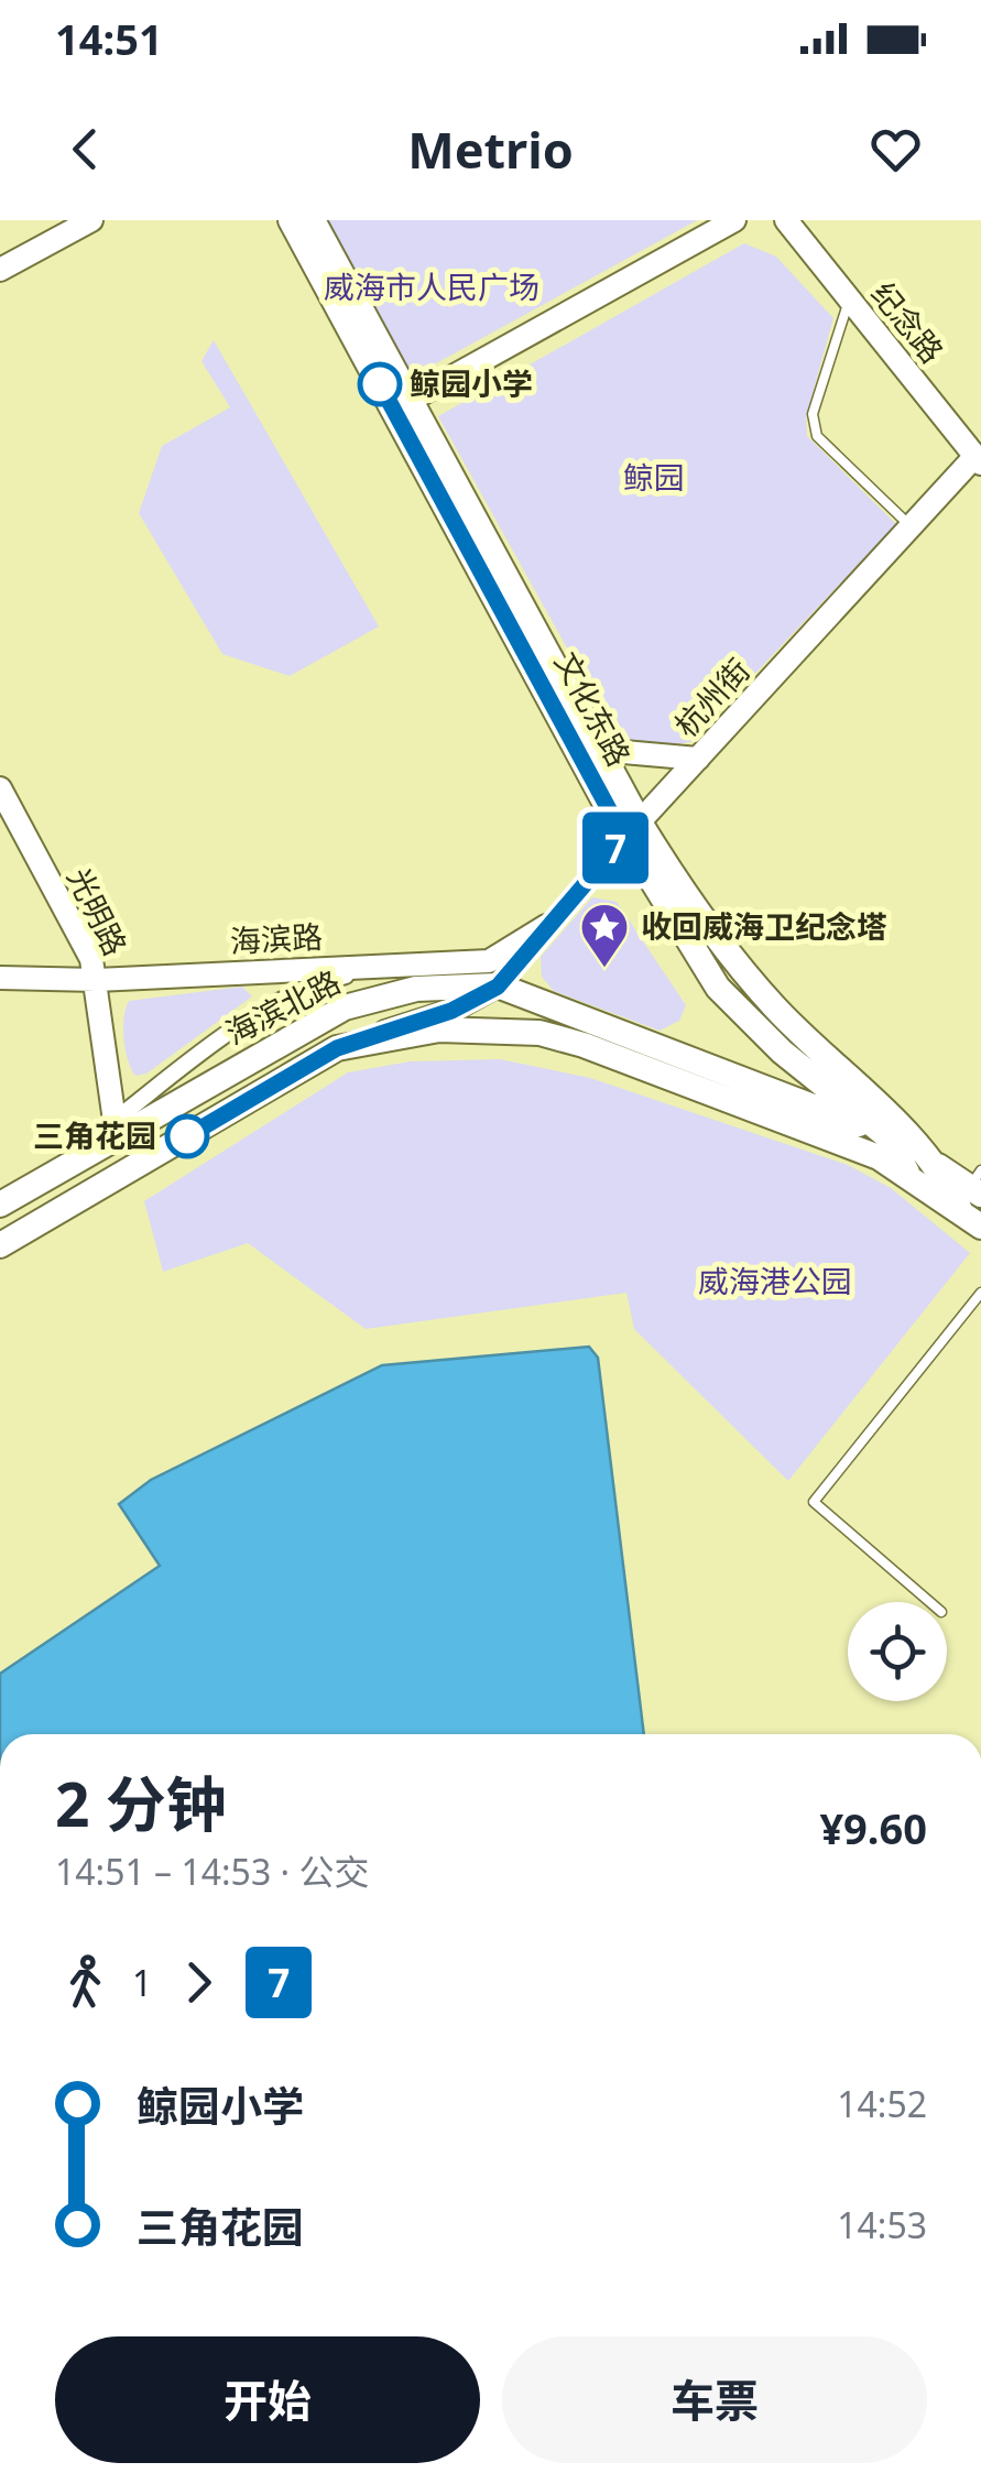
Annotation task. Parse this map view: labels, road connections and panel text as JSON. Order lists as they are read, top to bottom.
{
  "streets": {
    "main road": ["文化东路", "海滨北路"],
    "street": [
      "纪念路",
      "杭州街",
      "光明路",
      "海滨路"
    ]
  },
  "crossings": [
    ["纪念路", "杭州街"],
    ["杭州街", "文化东路"],
    ["杭州街", "海滨路"],
    ["杭州街", "海滨北路"],
    ["文化东路", "海滨北路"],
    ["光明路", "海滨路"],
    ["光明路", "海滨北路"]
  ],
  "parks": ["威海市人民广场", "鲸园", "威海港公园"],
  "places": {
    "other": ["鲸园小学", "三角花园"],
    "place": ["收回威海卫纪念塔"]
  },
  "lines": ["bus line 7"],
  "page": {
    "status": "14:51",
    "header": "Metrio",
    "on_map": "7",
    "heading": ["2 分钟", "14:51 – 14:53 · 公交", "¥9.60"],
    "legs": ["1", "7"],
    "list": [
      {
        "name": "鲸园小学",
        "value": "14:52"
      },
      {
        "name": "三角花园",
        "value": "14:53"
      }
    ],
    "buttons": ["开始", "车票"]
  }
}
